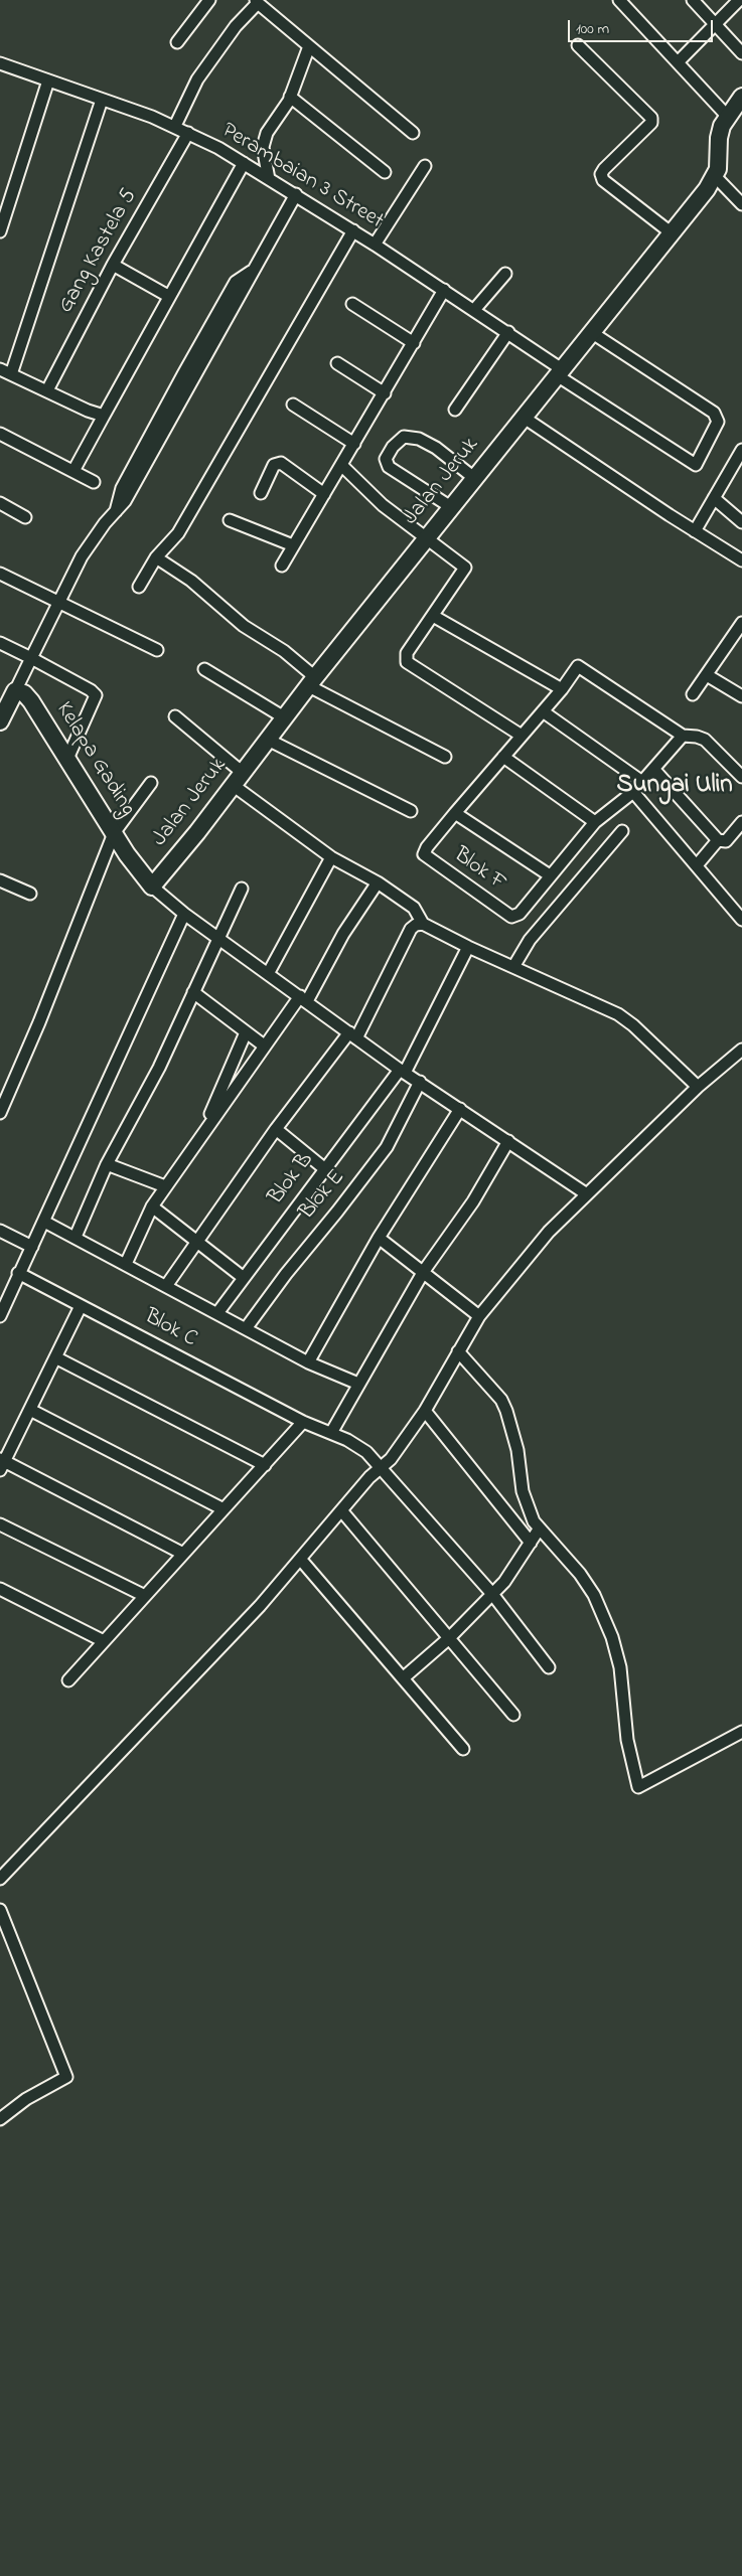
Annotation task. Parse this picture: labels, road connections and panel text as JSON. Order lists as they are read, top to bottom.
{
  "streets": {
    "street": [
      "Perambaian 3 Street",
      "Gang Kastela 5",
      "Jalan Jeruk",
      "Kelapa Gading",
      "Blok F",
      "Blok B",
      "Blok E",
      "Blok C"
    ]
  },
  "crossings": [
    ["Perambaian 3 Street", "Gang Kastela 5"],
    ["Perambaian 3 Street", "Jalan Jeruk"],
    ["Jalan Jeruk", "Kelapa Gading"]
  ],
  "districts": ["Sungai Ulin"],
  "scale_bar": "100 m"
}
